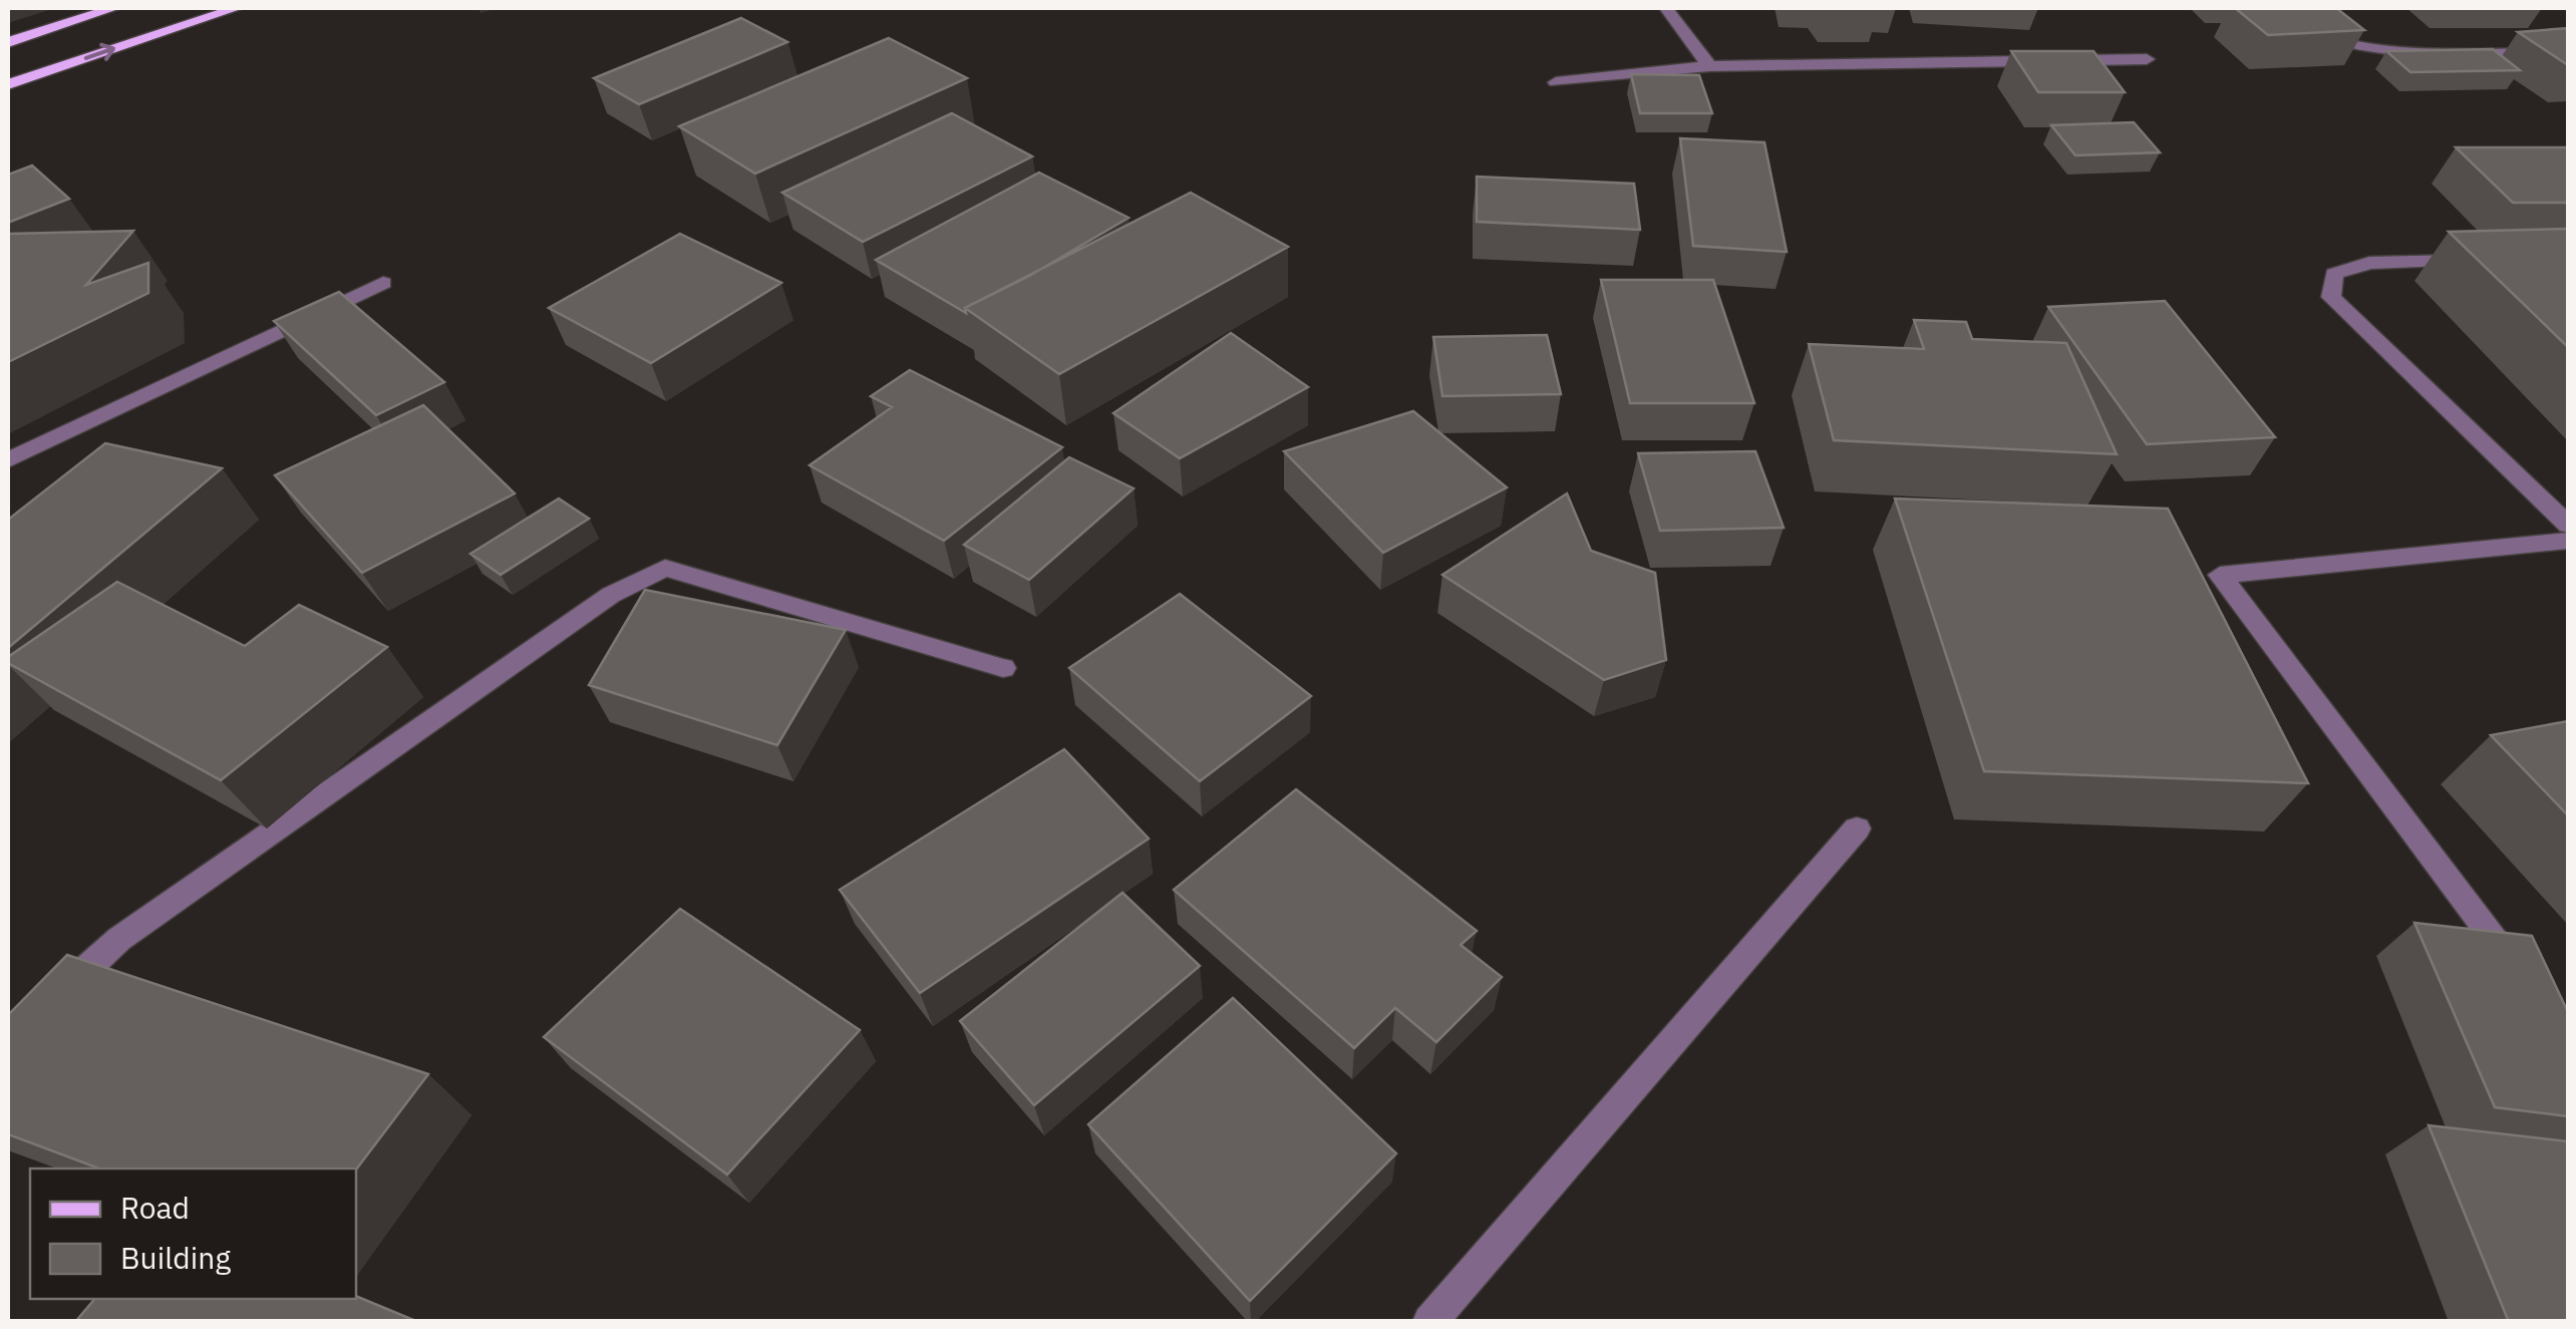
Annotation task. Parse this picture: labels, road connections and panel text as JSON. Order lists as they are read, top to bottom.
{
  "legend": ["Road", "Building"]
}
